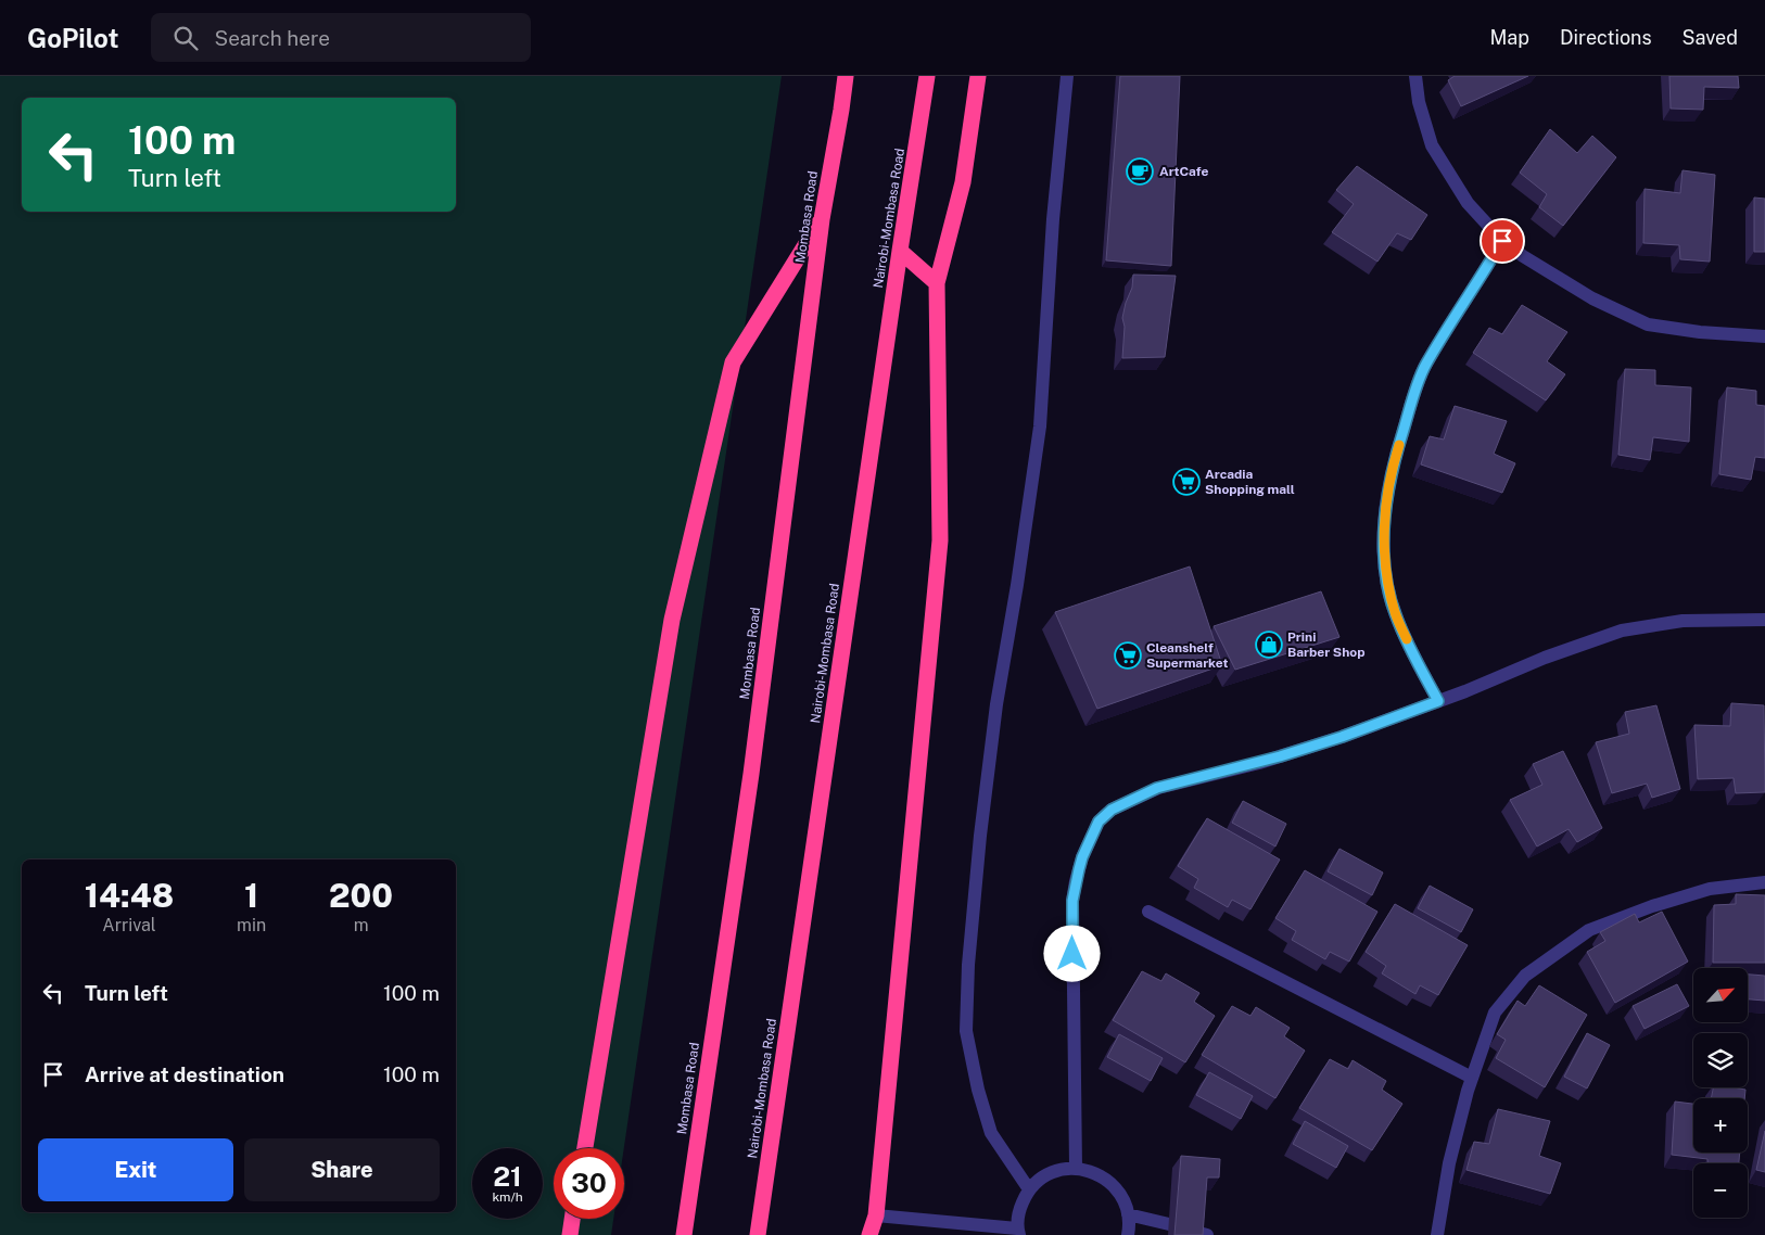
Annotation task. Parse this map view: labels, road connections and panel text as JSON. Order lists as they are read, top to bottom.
{
  "streets": {
    "highway": ["Mombasa Road", "Nairobi-Mombasa Road"]
  },
  "places": {
    "cafe": ["ArtCafe"],
    "supermarket": ["Arcadia Shopping mall", "Cleanshelf Supermarket"],
    "shop": ["Prini Barber Shop"]
  },
  "north": "top right",
  "page": {
    "header": "GoPilot",
    "search": "Search here",
    "nav": ["Map", "Directions", "Saved"],
    "turn": ["100 m", "Turn left"],
    "eta": [
      "14:48",
      "Arrival",
      "1",
      "min",
      "200",
      "m"
    ],
    "list": [
      {
        "name": "Turn left",
        "value": "100 m"
      },
      {
        "name": "Arrive at destination",
        "value": "100 m"
      }
    ],
    "map_buttons": ["+", "−"],
    "buttons": ["Exit", "Share"],
    "speed": "21 km/h",
    "limit": "30"
  }
}
